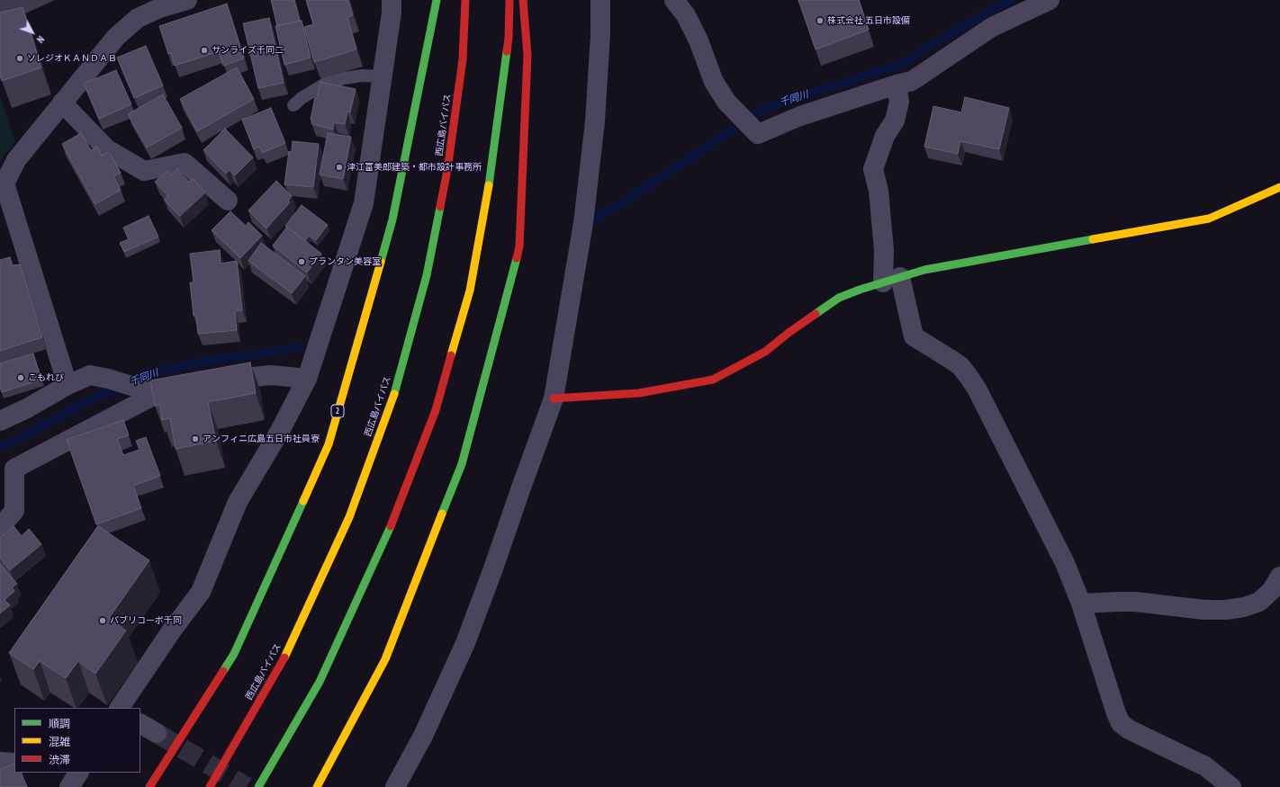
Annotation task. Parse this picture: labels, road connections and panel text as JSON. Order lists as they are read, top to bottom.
{
  "streets": {
    "main road": ["西広島バイパス", "2"]
  },
  "water": ["千同川"],
  "places": [
    "株式会社 五日市設備",
    "サンライズ千同二",
    "ソレジオＫＡＮＤＡＢ",
    "津江富美郎建築・都市設計事務所",
    "プランタン美容室",
    "こもれび",
    "アンフィニ広島五日市社員寮",
    "パブリコーポ千同"
  ],
  "legend": ["順調", "混雑", "渋滞"],
  "north": "bottom right"
}
